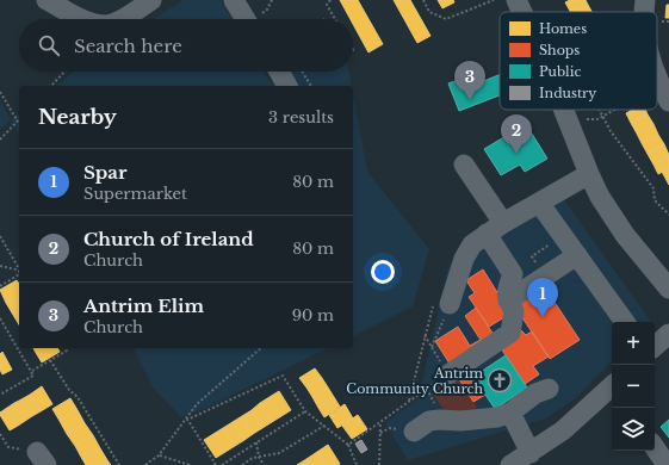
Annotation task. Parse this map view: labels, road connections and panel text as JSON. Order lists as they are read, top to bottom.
{
  "places": {
    "church": ["Antrim Community Church"]
  },
  "legend": [
    "Homes",
    "Shops",
    "Public",
    "Industry"
  ],
  "page": {
    "search": "Search here",
    "pins": ["3", "2", "1"],
    "heading": ["Nearby", "3 results"],
    "list": [
      {
        "mark": "1",
        "name": "Spar",
        "note": "Supermarket",
        "value": "80 m"
      },
      {
        "mark": "2",
        "name": "Church of Ireland",
        "note": "Church",
        "value": "80 m"
      },
      {
        "mark": "3",
        "name": "Antrim Elim",
        "note": "Church",
        "value": "90 m"
      }
    ],
    "map_buttons": ["+", "−"]
  }
}
